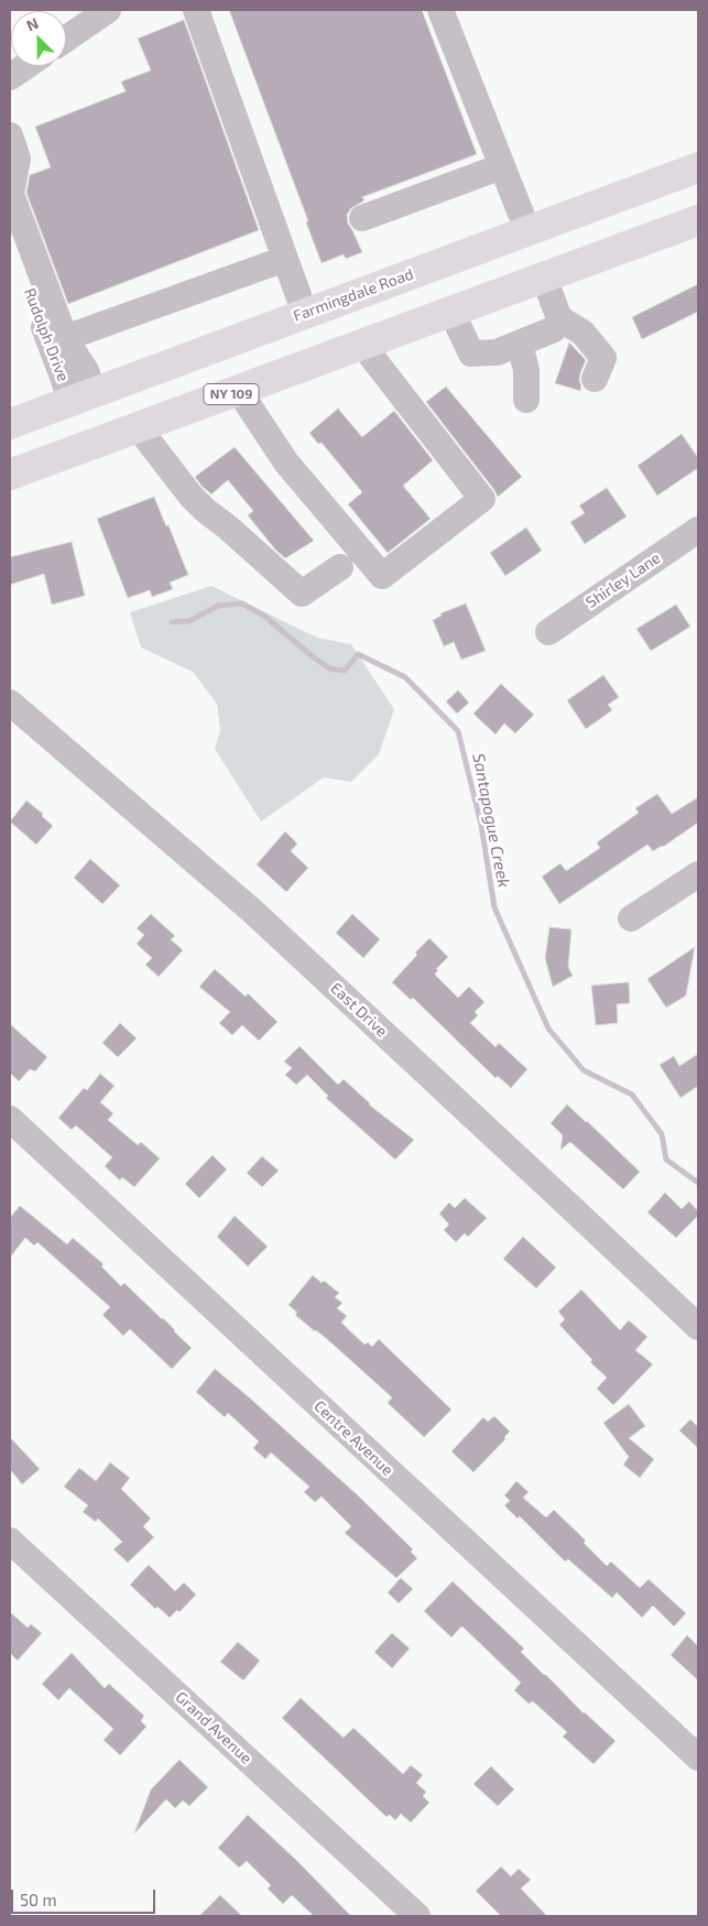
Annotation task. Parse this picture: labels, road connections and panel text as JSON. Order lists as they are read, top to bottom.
{
  "streets": {
    "main road": ["Farmingdale Road", "NY 109"],
    "street": [
      "Rudolph Drive",
      "Shirley Lane",
      "East Drive",
      "Centre Avenue",
      "Grand Avenue"
    ]
  },
  "crossings": [
    ["Farmingdale Road", "Rudolph Drive"]
  ],
  "water": ["Santapogue Creek"],
  "scale_bar": "50 m",
  "north": "top left"
}
